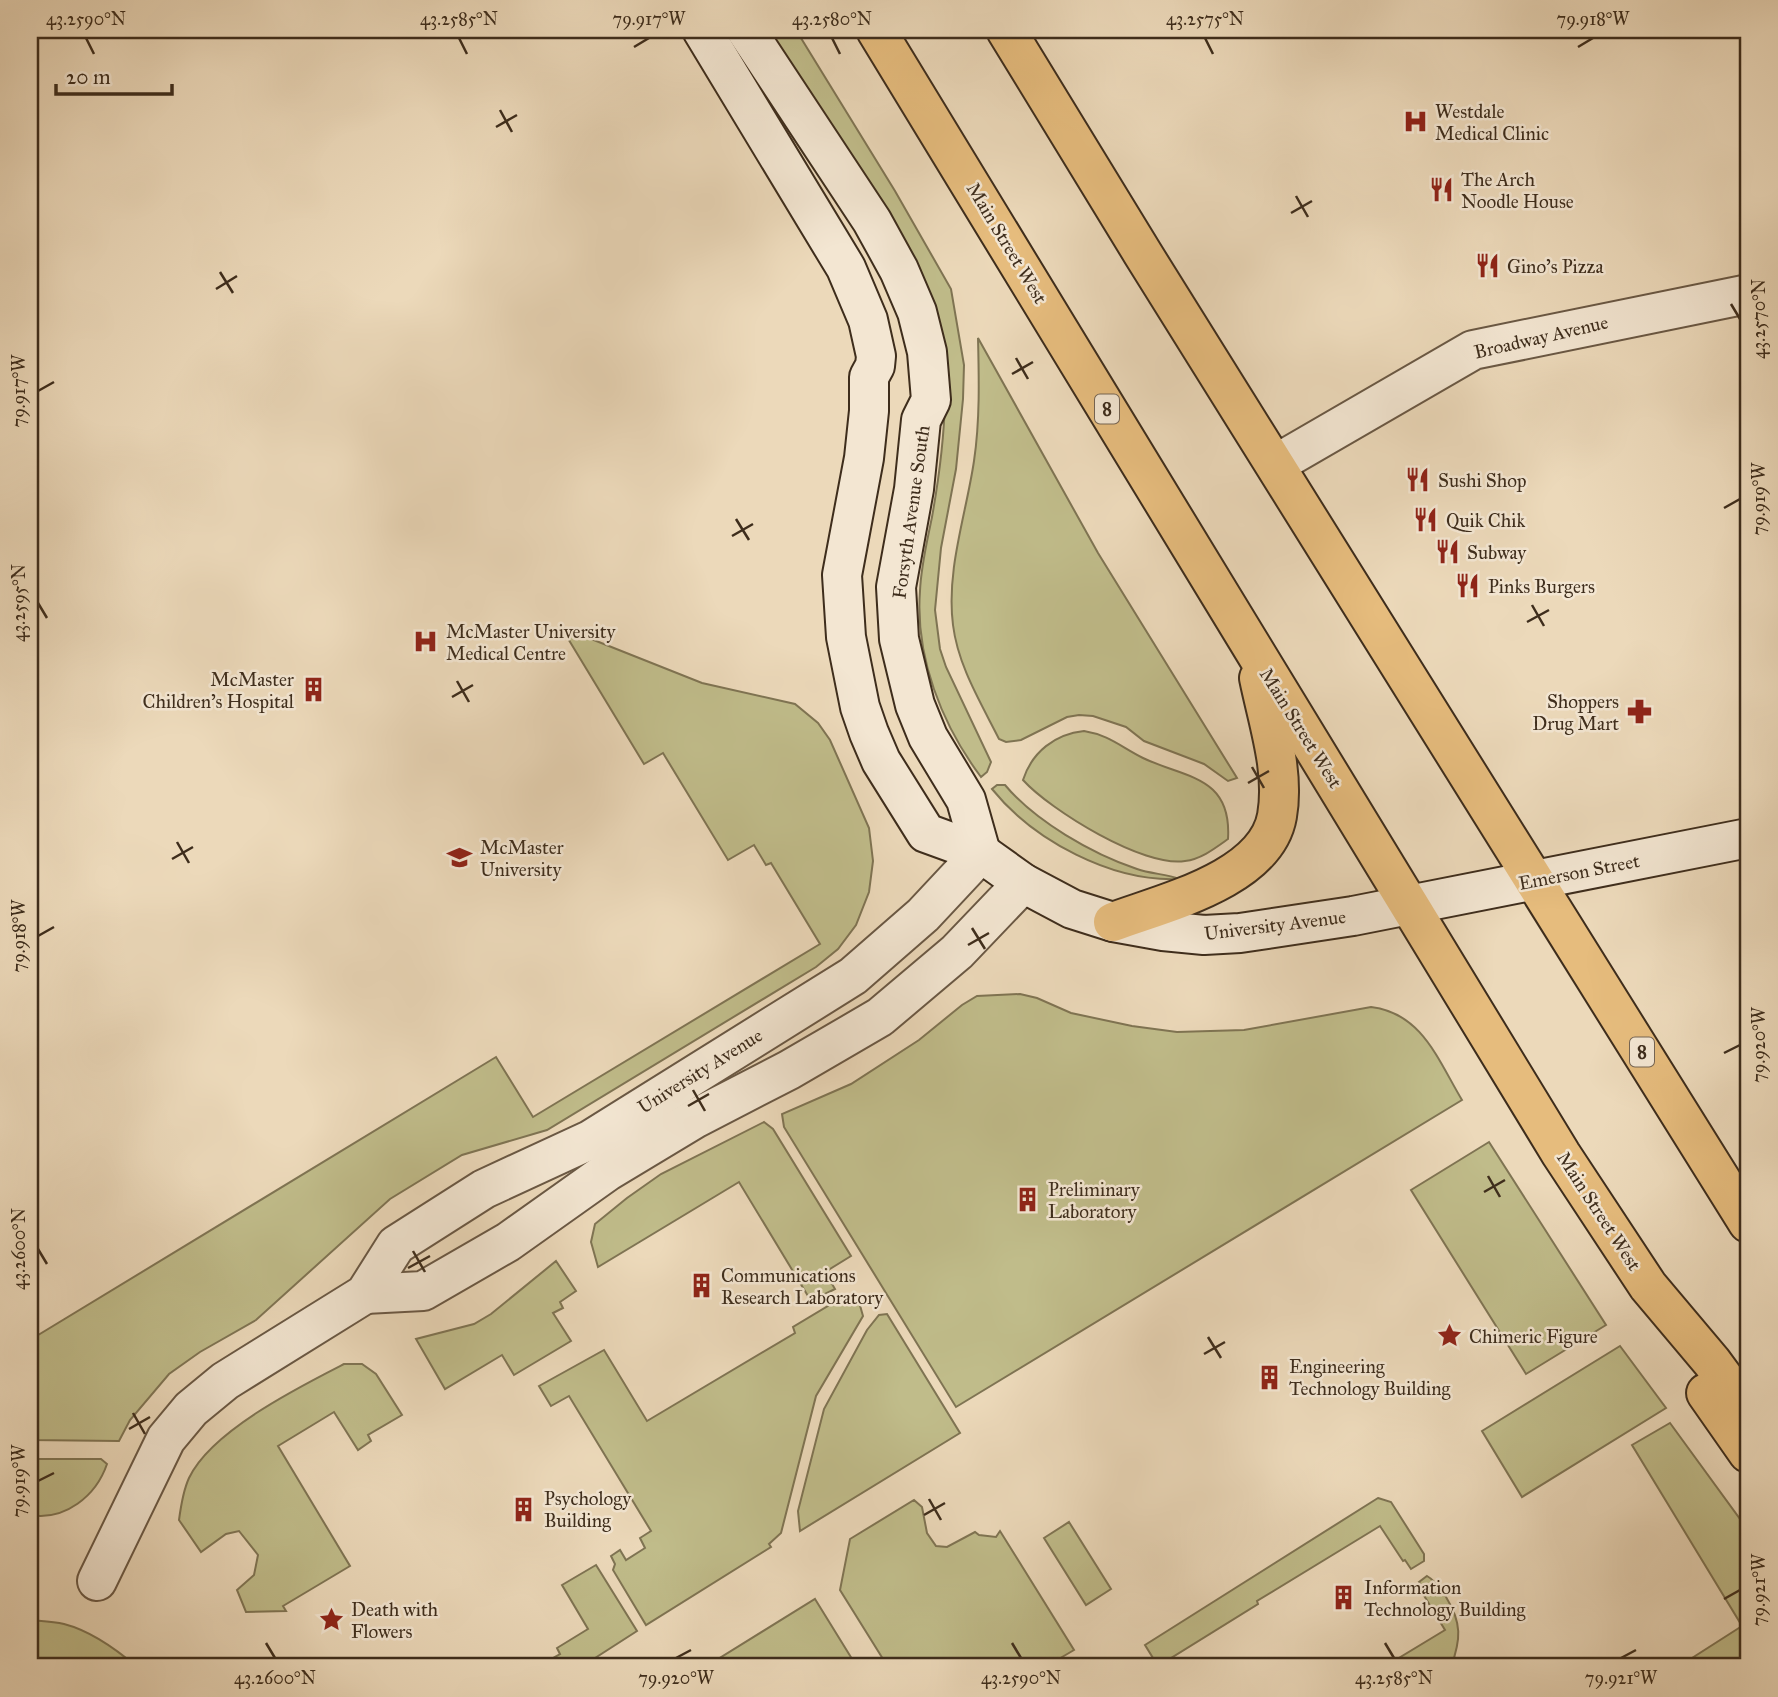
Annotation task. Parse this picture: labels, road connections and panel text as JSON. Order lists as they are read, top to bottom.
{
  "streets": {
    "main road": ["Main Street West", "8"],
    "street": [
      "Broadway Avenue",
      "Forsyth Avenue South",
      "Emerson Street",
      "University Avenue"
    ]
  },
  "crossings": [
    ["Main Street West", "Emerson Street"],
    ["Main Street West", "University Avenue"],
    ["Broadway Avenue", "8"],
    ["8", "Emerson Street"],
    ["Forsyth Avenue South", "University Avenue"],
    ["Emerson Street", "University Avenue"]
  ],
  "places": {
    "hospital": ["Westdale Medical Clinic", "McMaster University Medical Centre"],
    "restaurant": [
      "The Arch Noodle House",
      "Gino's Pizza",
      "Sushi Shop",
      "Quik Chik",
      "Subway",
      "Pinks Burgers"
    ],
    "building": [
      "McMaster Children's Hospital",
      "Preliminary Laboratory",
      "Communications Research Laboratory",
      "Engineering Technology Building",
      "Psychology Building",
      "Information Technology Building"
    ],
    "pharmacy": ["Shoppers Drug Mart"],
    "school or university": ["McMaster University"],
    "place": ["Chimeric Figure", "Death with Flowers"]
  },
  "scale_bar": "20 m",
  "coordinates": [
    "43.2590°N",
    "43.2585°N",
    "79.917°W",
    "43.2580°N",
    "43.2575°N",
    "79.918°W",
    "43.2570°N",
    "79.919°W",
    "43.2595°N",
    "79.920°W",
    "43.2600°N",
    "79.921°W"
  ]
}
